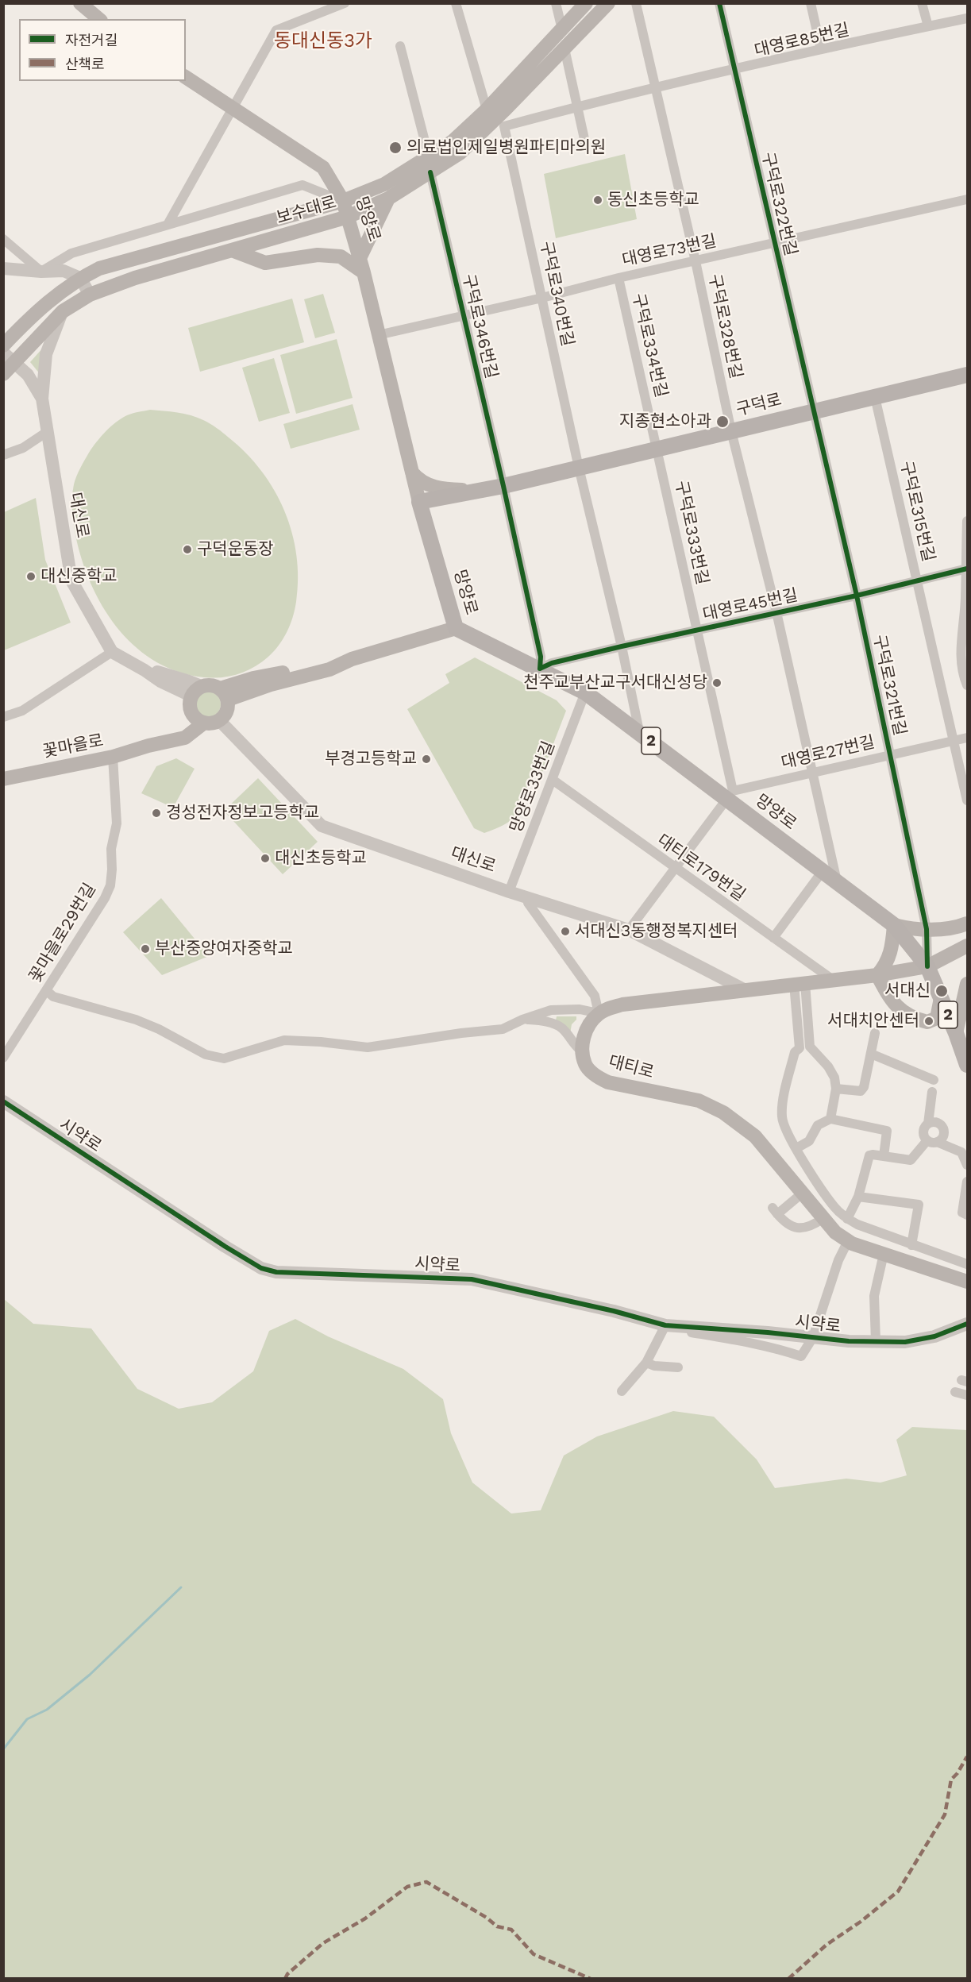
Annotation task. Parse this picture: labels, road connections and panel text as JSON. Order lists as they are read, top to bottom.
{
  "streets": {
    "main road": [
      "보수대로",
      "망양로",
      "구덕로",
      "2",
      "꽃마을로",
      "대티로"
    ],
    "street": [
      "대영로85번길",
      "구덕로322번길",
      "대영로73번길",
      "구덕로340번길",
      "구덕로346번길",
      "구덕로328번길",
      "구덕로334번길",
      "구덕로315번길",
      "대신로",
      "구덕로333번길",
      "대영로45번길",
      "구덕로321번길",
      "대영로27번길",
      "망양로33번길",
      "대티로179번길",
      "꽃마을로29번길",
      "시약로"
    ]
  },
  "crossings": [
    ["대영로85번길", "구덕로322번길"],
    ["대영로85번길", "보수대로"],
    ["대영로85번길", "구덕로340번길"],
    ["대영로85번길", "구덕로328번길"],
    ["구덕로322번길", "대영로73번길"],
    ["구덕로322번길", "구덕로"],
    ["구덕로322번길", "구덕로321번길"],
    ["보수대로", "망양로"],
    ["보수대로", "구덕로340번길"],
    ["보수대로", "구덕로346번길"],
    ["보수대로", "대신로"],
    ["망양로", "대영로73번길"],
    ["망양로", "구덕로340번길"],
    ["망양로", "구덕로346번길"],
    ["망양로", "구덕로328번길"],
    ["망양로", "구덕로"],
    ["망양로", "구덕로333번길"],
    ["망양로", "대영로45번길"],
    ["망양로", "구덕로321번길"],
    ["망양로", "2"],
    ["망양로", "대영로27번길"],
    ["망양로", "망양로33번길"],
    ["대영로73번길", "구덕로340번길"],
    ["대영로73번길", "구덕로346번길"],
    ["대영로73번길", "구덕로328번길"],
    ["대영로73번길", "구덕로334번길"],
    ["구덕로340번길", "구덕로"],
    ["구덕로340번길", "대영로45번길"],
    ["구덕로346번길", "구덕로"],
    ["구덕로346번길", "대영로45번길"],
    ["구덕로328번길", "구덕로"],
    ["구덕로328번길", "대영로45번길"],
    ["구덕로328번길", "대영로27번길"],
    ["구덕로334번길", "구덕로"],
    ["구덕로334번길", "구덕로333번길"],
    ["구덕로", "구덕로315번길"],
    ["구덕로", "구덕로333번길"],
    ["구덕로", "구덕로321번길"],
    ["구덕로315번길", "대영로45번길"],
    ["구덕로315번길", "대영로27번길"],
    ["대신로", "꽃마을로"],
    ["대신로", "망양로33번길"],
    ["구덕로333번길", "대영로45번길"],
    ["구덕로333번길", "대영로27번길"],
    ["대영로45번길", "구덕로321번길"],
    ["구덕로321번길", "2"],
    ["구덕로321번길", "대영로27번길"],
    ["꽃마을로", "꽃마을로29번길"],
    ["망양로33번길", "대티로179번길"]
  ],
  "districts": ["동대신동3가"],
  "places": [
    "의료법인제일병원파티마의원",
    "동신초등학교",
    "지종현소아과",
    "구덕운동장",
    "대신중학교",
    "천주교부산교구서대신성당",
    "부경고등학교",
    "경성전자정보고등학교",
    "대신초등학교",
    "서대신3동행정복지센터",
    "부산중앙여자중학교",
    "서대신",
    "서대치안센터"
  ],
  "legend": ["자전거길", "산책로"]
}
